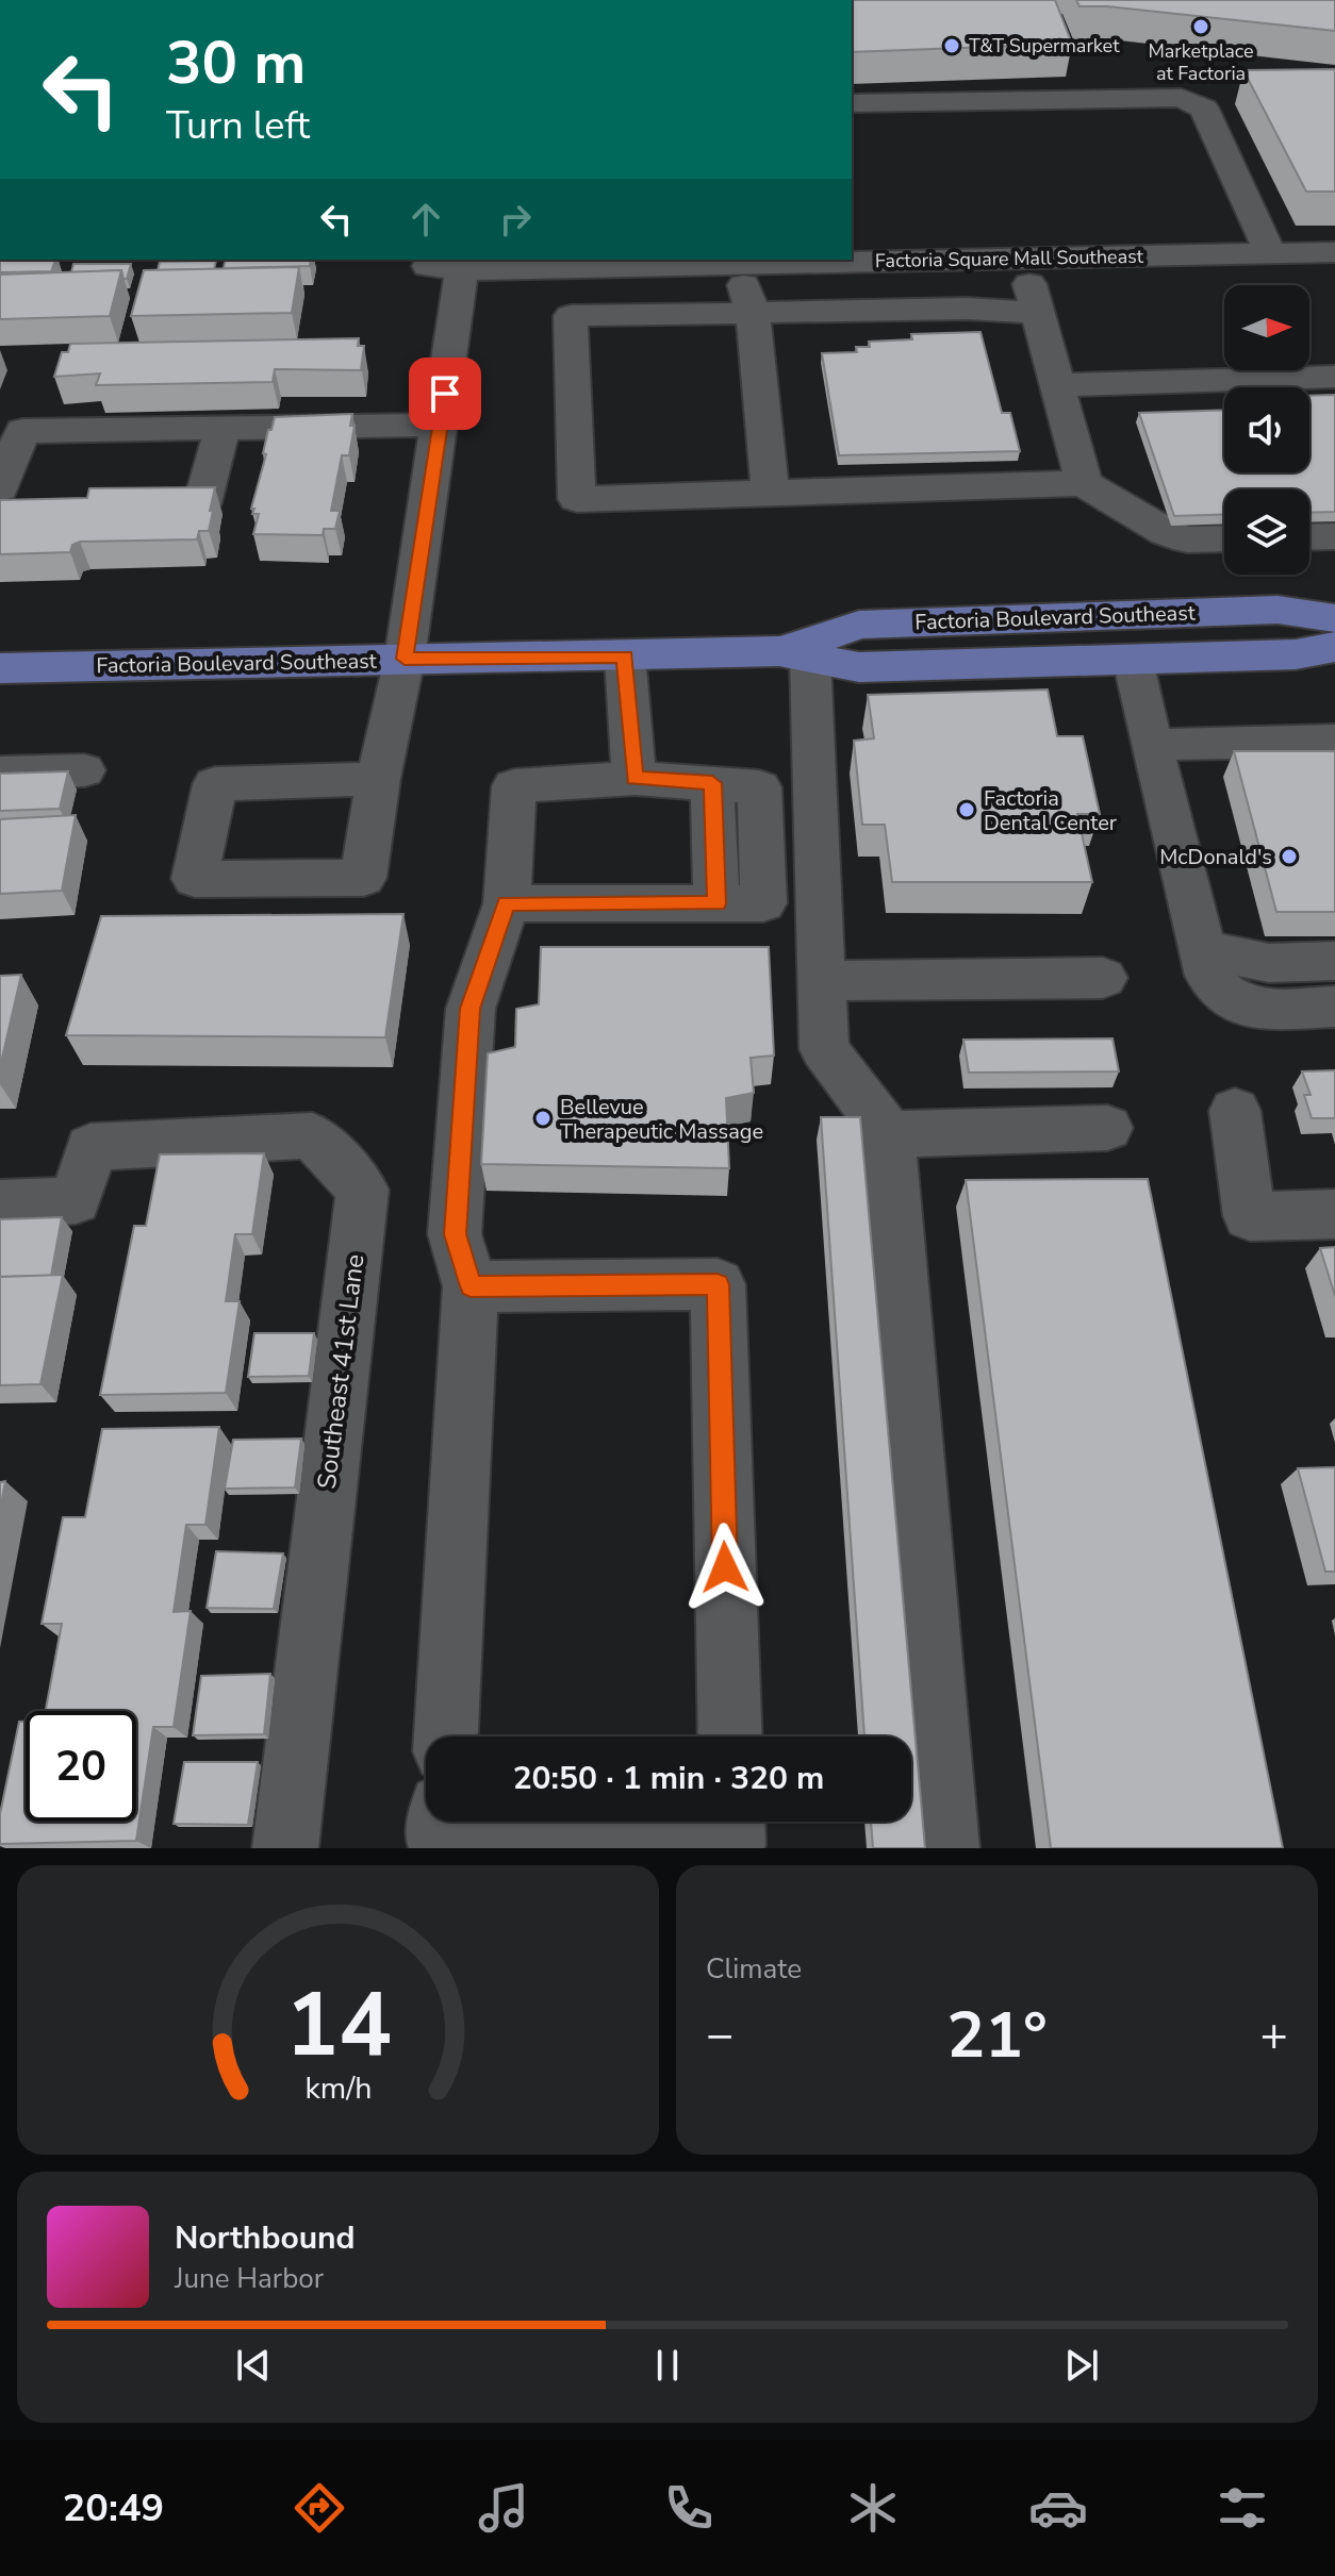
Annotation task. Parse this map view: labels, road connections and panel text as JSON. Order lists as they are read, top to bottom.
{
  "streets": {
    "main road": ["Factoria Boulevard Southeast"],
    "street": ["Factoria Square Mall Southeast", "Southeast 41st Lane"]
  },
  "places": [
    "Marketplace at Factoria",
    "T&T Supermarket",
    "Factoria Dental Center",
    "McDonald's",
    "Bellevue Therapeutic Massage"
  ],
  "north": "right",
  "page": {
    "turn": ["30 m", "Turn left"],
    "limit": "20",
    "trip": "20:50 · 1 min · 320 m",
    "tile": "Climate",
    "heat": ["−", "21°", "+"],
    "song": ["Northbound", "June Harbor"],
    "tabs": "20:49",
    "gauge": ["14", "km/h"]
  }
}
